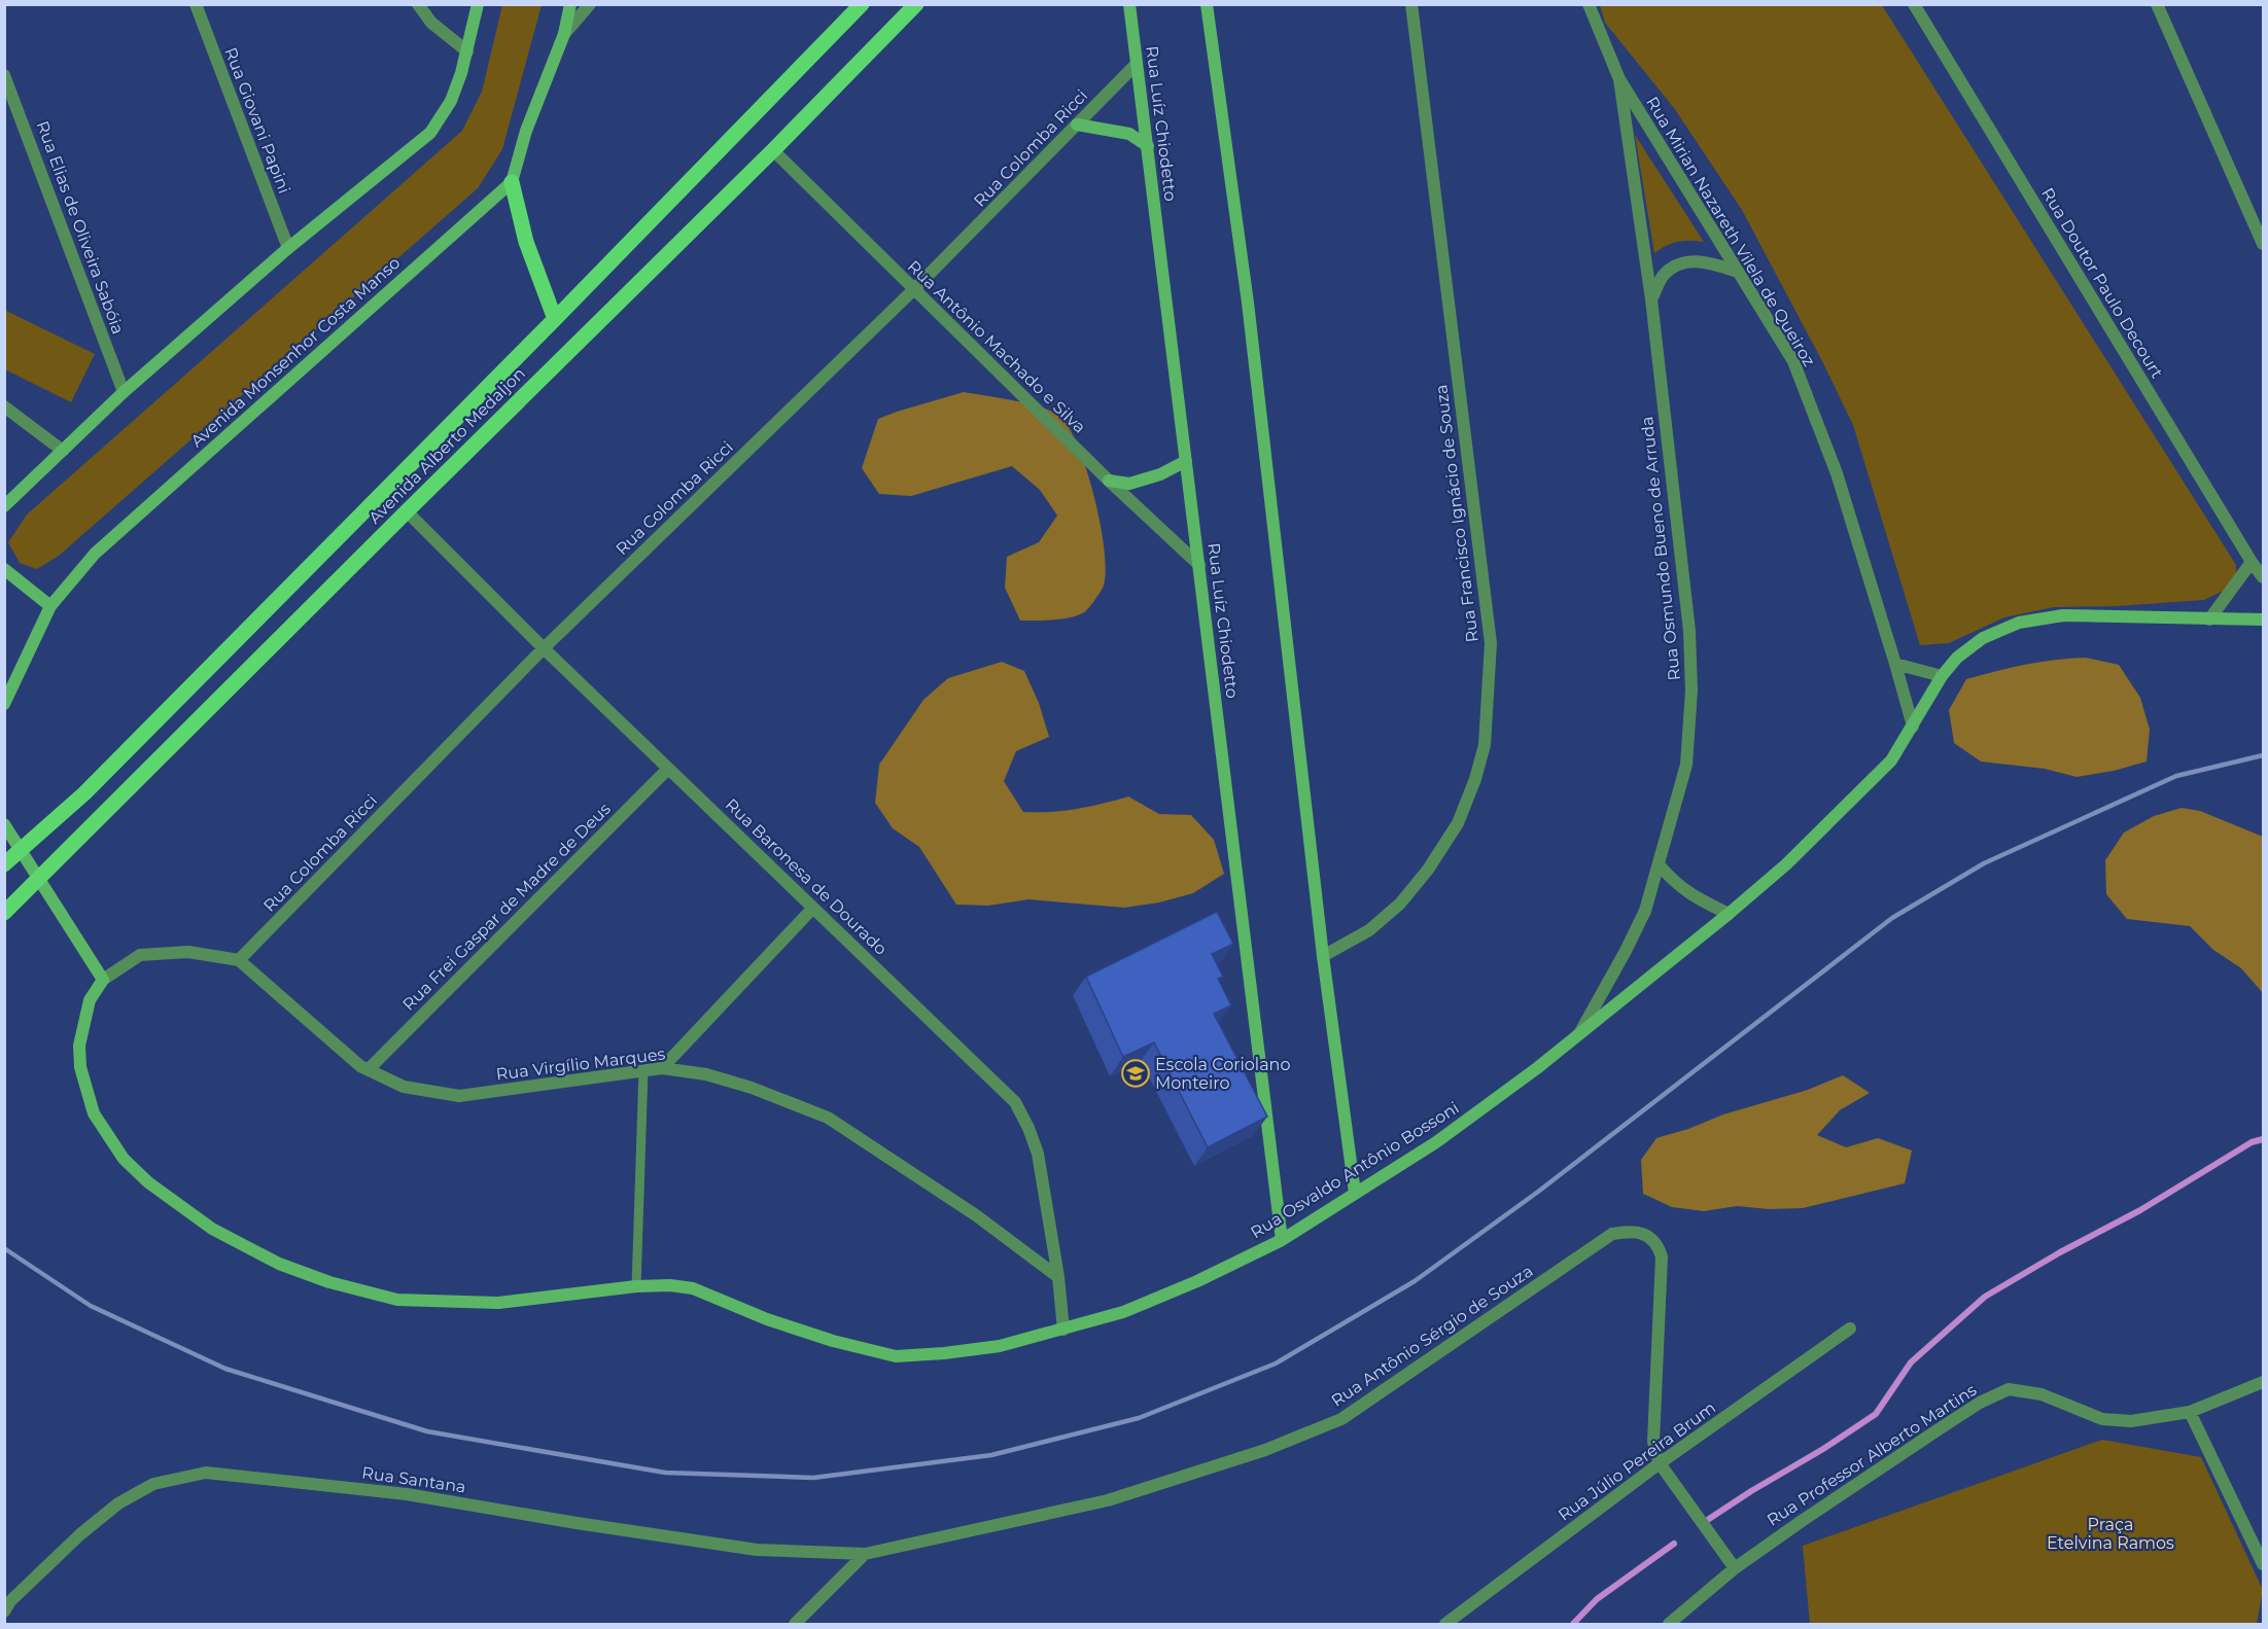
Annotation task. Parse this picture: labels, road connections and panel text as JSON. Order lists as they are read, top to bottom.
{
  "streets": {
    "main road": ["Avenida Alberto Medaljon"],
    "street": [
      "Rua Giovani Papini",
      "Rua Luíz Chiodetto",
      "Rua Colomba Ricci",
      "Rua Elias de Oliveira Sabóia",
      "Rua Mirian Nazareth Vilela de Queiroz",
      "Rua Doutor Paulo Decourt",
      "Rua Antônio Machado e Silva",
      "Avenida Monsenhor Costa Manso",
      "Rua Francisco Ignácio de Souza",
      "Rua Osmundo Bueno de Arruda",
      "Rua Baronesa de Dourado",
      "Rua Frei Gaspar de Madre de Deus",
      "Rua Virgílio Marques",
      "Rua Osvaldo Antônio Bossoni",
      "Rua Antônio Sérgio de Souza",
      "Rua Professor Alberto Martins",
      "Rua Júlio Pereira Brum",
      "Rua Santana"
    ]
  },
  "crossings": [
    ["Rua Luíz Chiodetto", "Rua Colomba Ricci"],
    ["Rua Luíz Chiodetto", "Rua Antônio Machado e Silva"],
    ["Rua Luíz Chiodetto", "Rua Osvaldo Antônio Bossoni"],
    ["Rua Colomba Ricci", "Rua Antônio Machado e Silva"],
    ["Rua Colomba Ricci", "Rua Baronesa de Dourado"],
    ["Rua Colomba Ricci", "Rua Virgílio Marques"],
    ["Rua Mirian Nazareth Vilela de Queiroz", "Rua Osmundo Bueno de Arruda"],
    ["Rua Mirian Nazareth Vilela de Queiroz", "Rua Osvaldo Antônio Bossoni"],
    ["Rua Antônio Machado e Silva", "Avenida Alberto Medaljon"],
    ["Avenida Alberto Medaljon", "Rua Baronesa de Dourado"],
    ["Rua Osmundo Bueno de Arruda", "Rua Osvaldo Antônio Bossoni"],
    ["Rua Baronesa de Dourado", "Rua Frei Gaspar de Madre de Deus"],
    ["Rua Baronesa de Dourado", "Rua Virgílio Marques"],
    ["Rua Baronesa de Dourado", "Rua Osvaldo Antônio Bossoni"],
    ["Rua Frei Gaspar de Madre de Deus", "Rua Virgílio Marques"],
    ["Rua Antônio Sérgio de Souza", "Rua Professor Alberto Martins"],
    ["Rua Antônio Sérgio de Souza", "Rua Júlio Pereira Brum"],
    ["Rua Antônio Sérgio de Souza", "Rua Santana"]
  ],
  "parks": ["Praça Etelvina Ramos"],
  "places": {
    "school or university": ["Escola Coriolano Monteiro"]
  }
}
